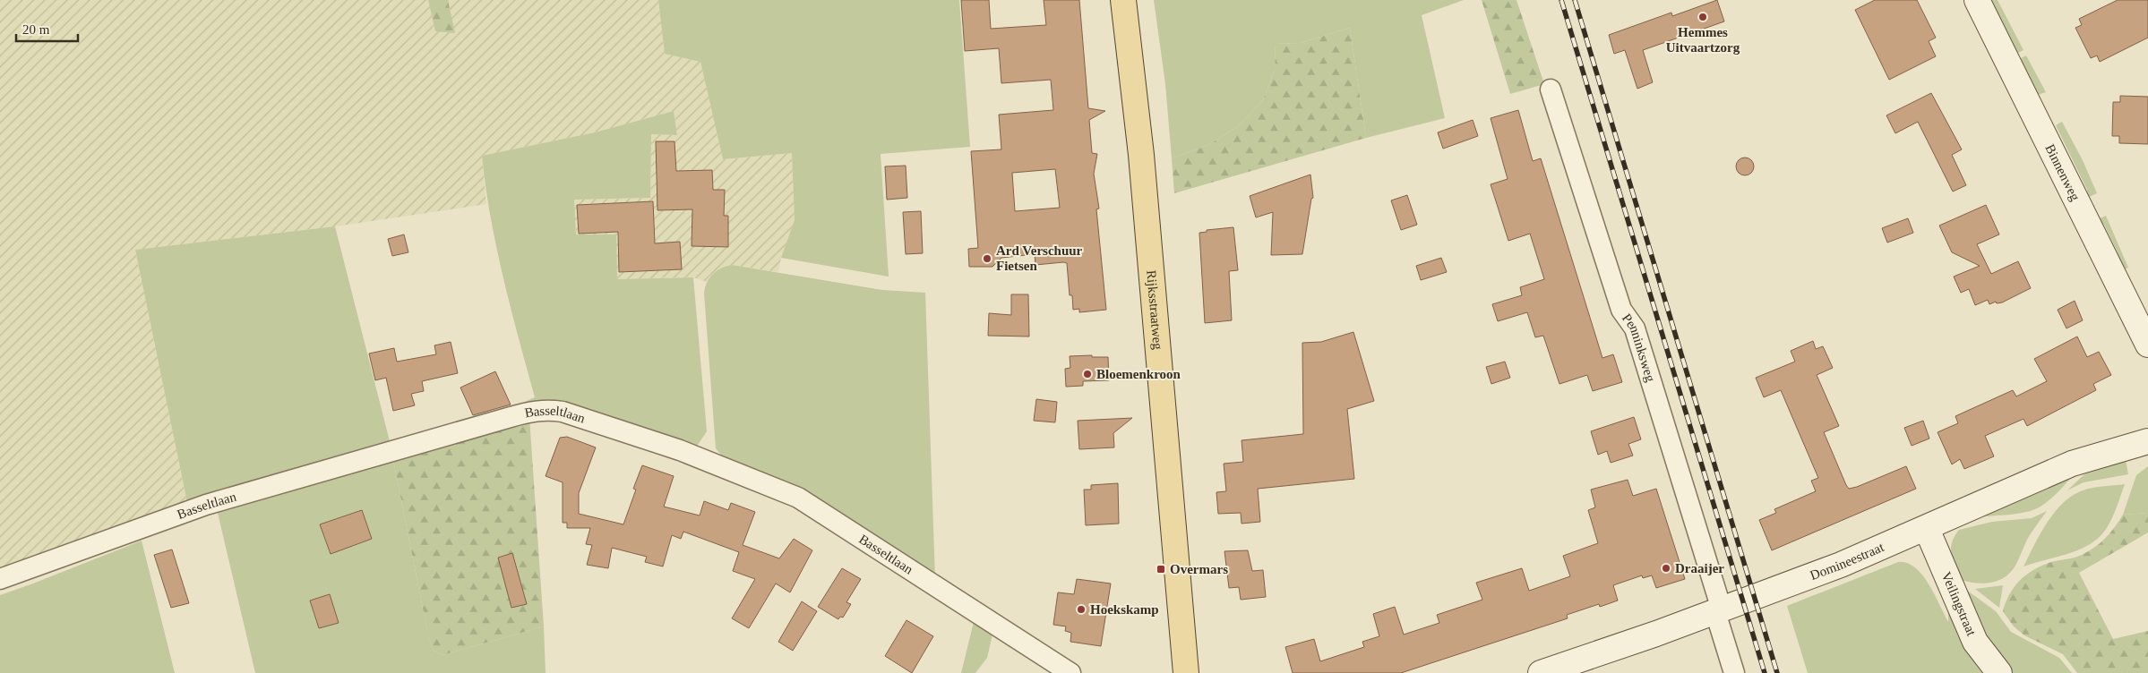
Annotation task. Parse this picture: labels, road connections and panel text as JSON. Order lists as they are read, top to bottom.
{
  "streets": {
    "main road": [
      "Binnenweg",
      "Rijksstraatweg",
      "Domineestraat",
      "Veilingstraat"
    ],
    "street": ["Penninksweg", "Basseltlaan"]
  },
  "crossings": [
    ["Penninksweg", "Domineestraat"],
    ["Domineestraat", "Veilingstraat"]
  ],
  "places": {
    "other": [
      "Hemmes Uitvaartzorg",
      "Ard Verschuur Fietsen",
      "Bloemenkroon",
      "Draaijer",
      "Hoekskamp"
    ],
    "transit": ["Overmars"]
  },
  "scale_bar": "20 m"
}
